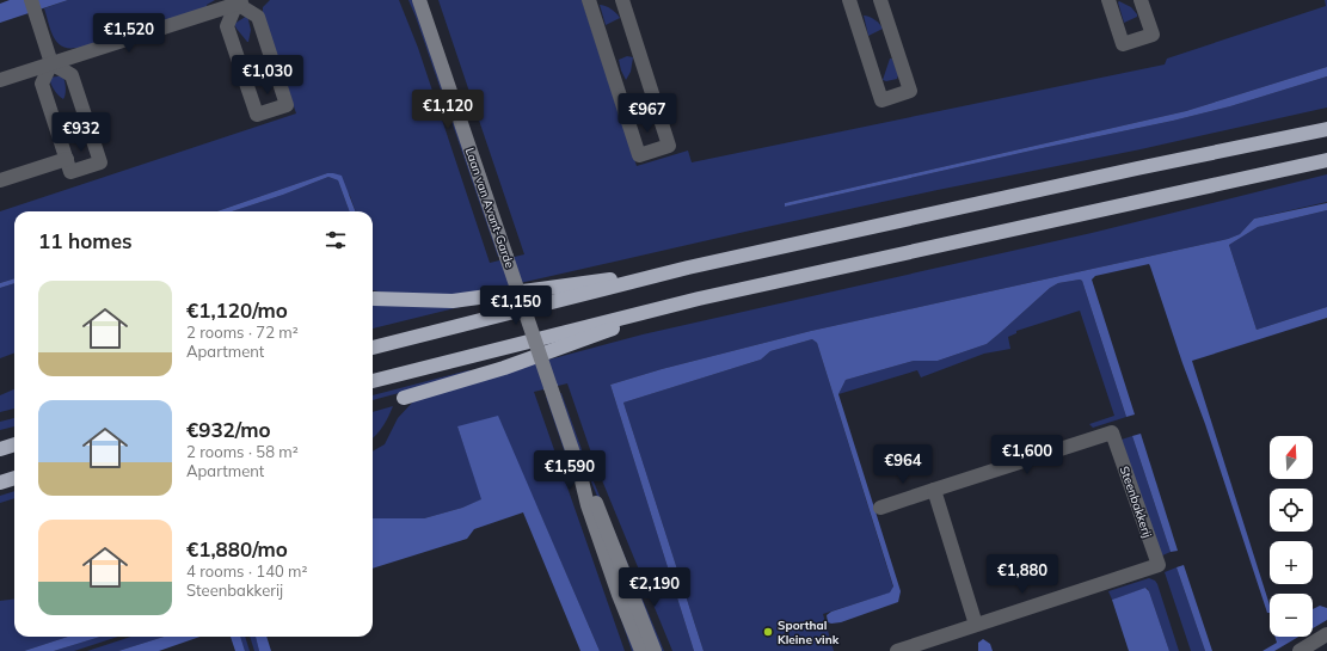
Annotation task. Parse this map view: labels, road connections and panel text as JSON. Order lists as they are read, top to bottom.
{
  "streets": {
    "main road": ["Laan van Avant-Garde"],
    "street": ["Steenbakkerij"]
  },
  "places": ["Sporthal Kleine vink"],
  "north": "top",
  "page": {
    "price": [
      "€1,520",
      "€1,030",
      "€1,120",
      "€967",
      "€932",
      "€1,150",
      "€1,600",
      "€964",
      "€1,590",
      "€1,880",
      "€2,190"
    ],
    "heading": "11 homes",
    "list": [
      {
        "name": "€1,120/mo",
        "note": "2 rooms · 72 m² · Apartment"
      },
      {
        "name": "€932/mo",
        "note": "2 rooms · 58 m² · Apartment"
      },
      {
        "name": "€1,880/mo",
        "note": "4 rooms · 140 m² · Steenbakkerij"
      }
    ],
    "map_buttons": ["+", "−"]
  }
}
